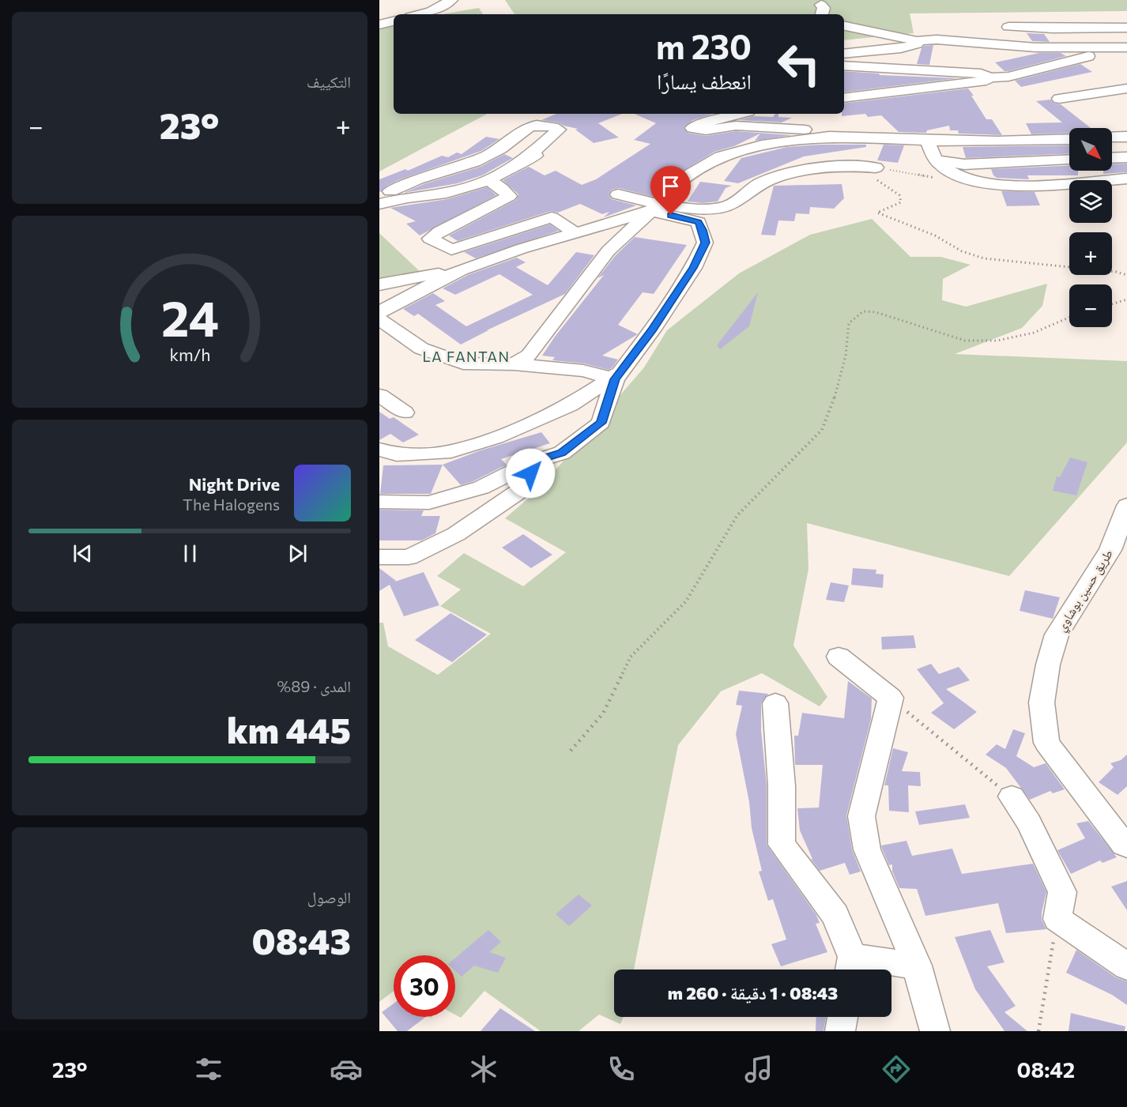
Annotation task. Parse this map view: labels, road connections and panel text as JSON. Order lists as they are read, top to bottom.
{
  "streets": {
    "street": ["طريق حسين بوشاوي"]
  },
  "districts": ["LA FANTAN"],
  "north": "bottom right",
  "page": {
    "tile": [
      "التكييف",
      ["المدى · 89%", "445 km"],
      ["الوصول", "08:43"]
    ],
    "turn": ["230 m", "انعطف يسارًا"],
    "heat": ["−", "23°", "+"],
    "map_buttons": ["+", "−"],
    "song": ["Night Drive", "The Halogens"],
    "limit": "30",
    "trip": "08:43 · 1 دقيقة · 260 m",
    "tabs": ["08:42", "23°"],
    "gauge": ["24", "km/h"]
  }
}
